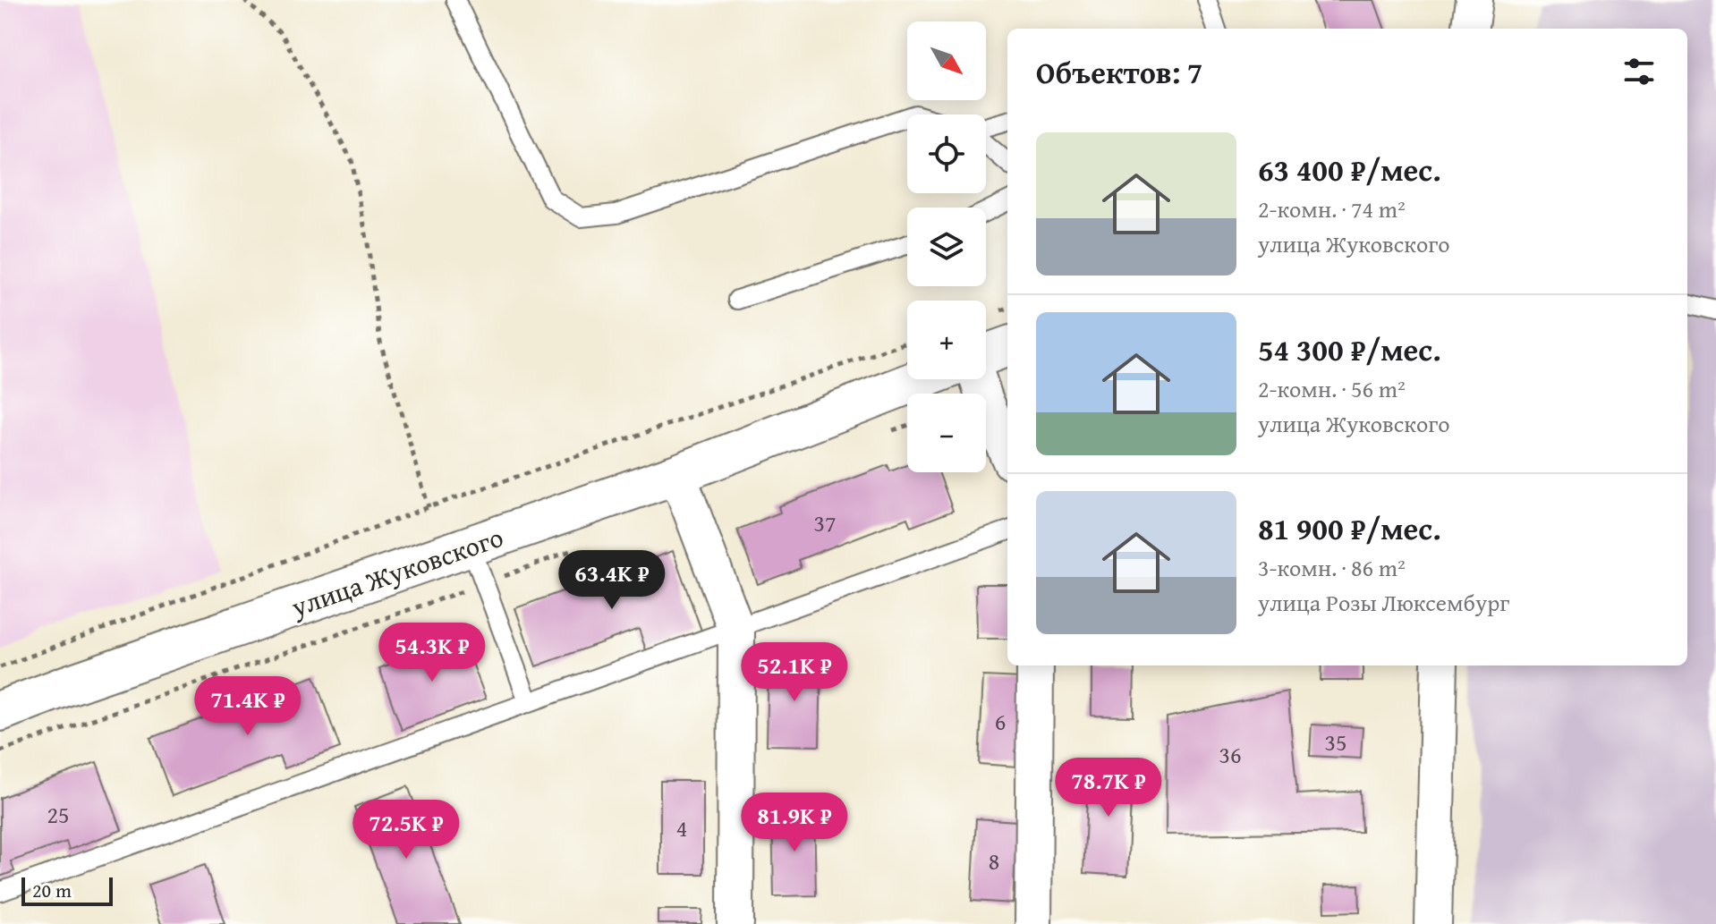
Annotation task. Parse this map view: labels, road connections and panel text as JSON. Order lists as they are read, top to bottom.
{
  "streets": {
    "street": ["улица Жуковского"]
  },
  "house_numbers": [
    "37",
    "6",
    "35",
    "36",
    "25",
    "4",
    "8"
  ],
  "scale_bar": "20 m",
  "north": "bottom right",
  "page": {
    "map_buttons": ["+", "−"],
    "heading": "Объектов: 7",
    "list": [
      {
        "name": "63 400 ₽/мес.",
        "note": "2-комн. · 74 m² · улица Жуковского"
      },
      {
        "name": "54 300 ₽/мес.",
        "note": "2-комн. · 56 m² · улица Жуковского"
      },
      {
        "name": "81 900 ₽/мес.",
        "note": "3-комн. · 86 m² · улица Розы Люксембург"
      }
    ],
    "price": [
      "63.4K ₽",
      "54.3K ₽",
      "52.1K ₽",
      "71.4K ₽",
      "78.7K ₽",
      "81.9K ₽",
      "72.5K ₽"
    ],
    "scale": "20 m"
  }
}
